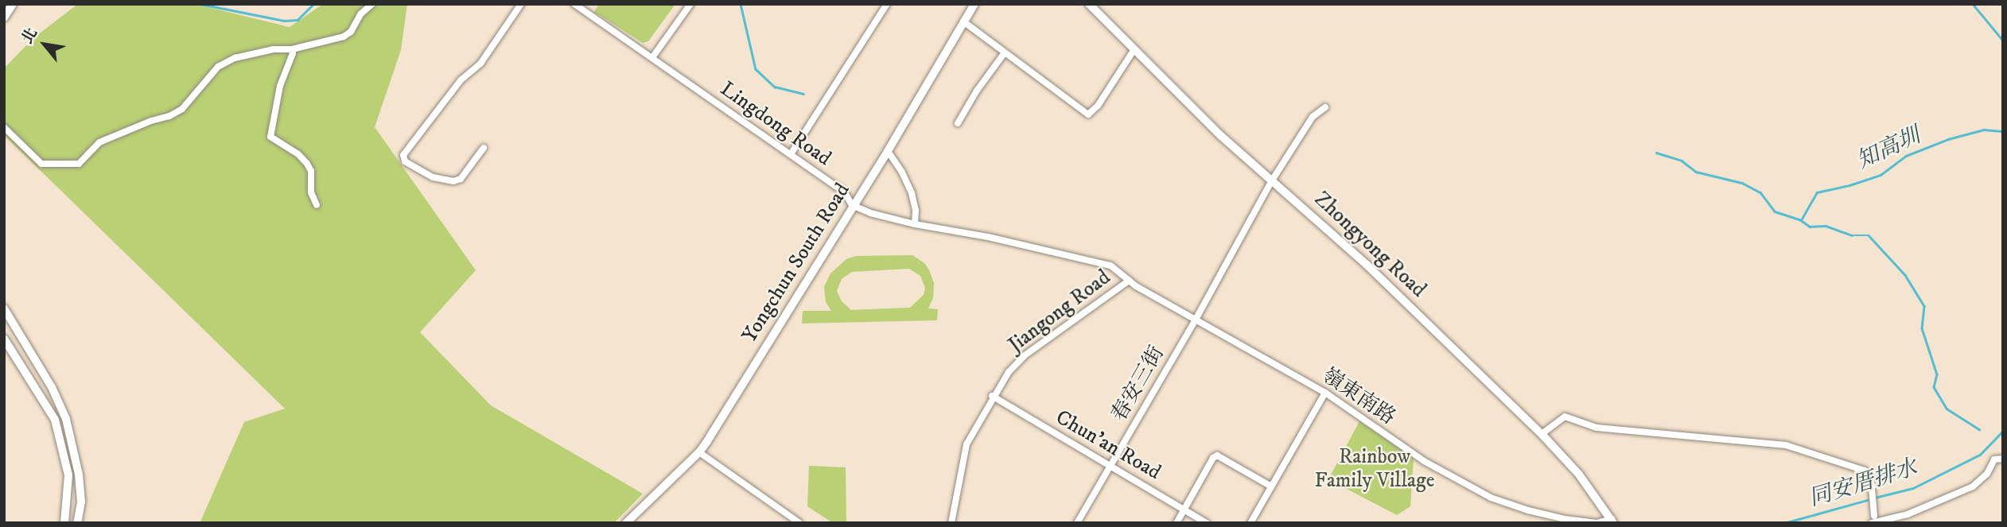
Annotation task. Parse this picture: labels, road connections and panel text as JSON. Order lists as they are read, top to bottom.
{
  "streets": {
    "street": [
      "Lingdong Road",
      "Zhongyong Road",
      "Yongchun South Road",
      "Jiangong Road",
      "春安三街",
      "嶺東南路",
      "Chun’an Road"
    ]
  },
  "crossings": [
    ["Lingdong Road", "Yongchun South Road"],
    ["Zhongyong Road", "嶺東南路"],
    ["Jiangong Road", "嶺東南路"],
    ["Jiangong Road", "Chun’an Road"],
    ["春安三街", "嶺東南路"],
    ["春安三街", "Chun’an Road"]
  ],
  "water": ["知高圳", "同安厝排水"],
  "parks": ["Rainbow Family Village"],
  "north": "top left"
}
